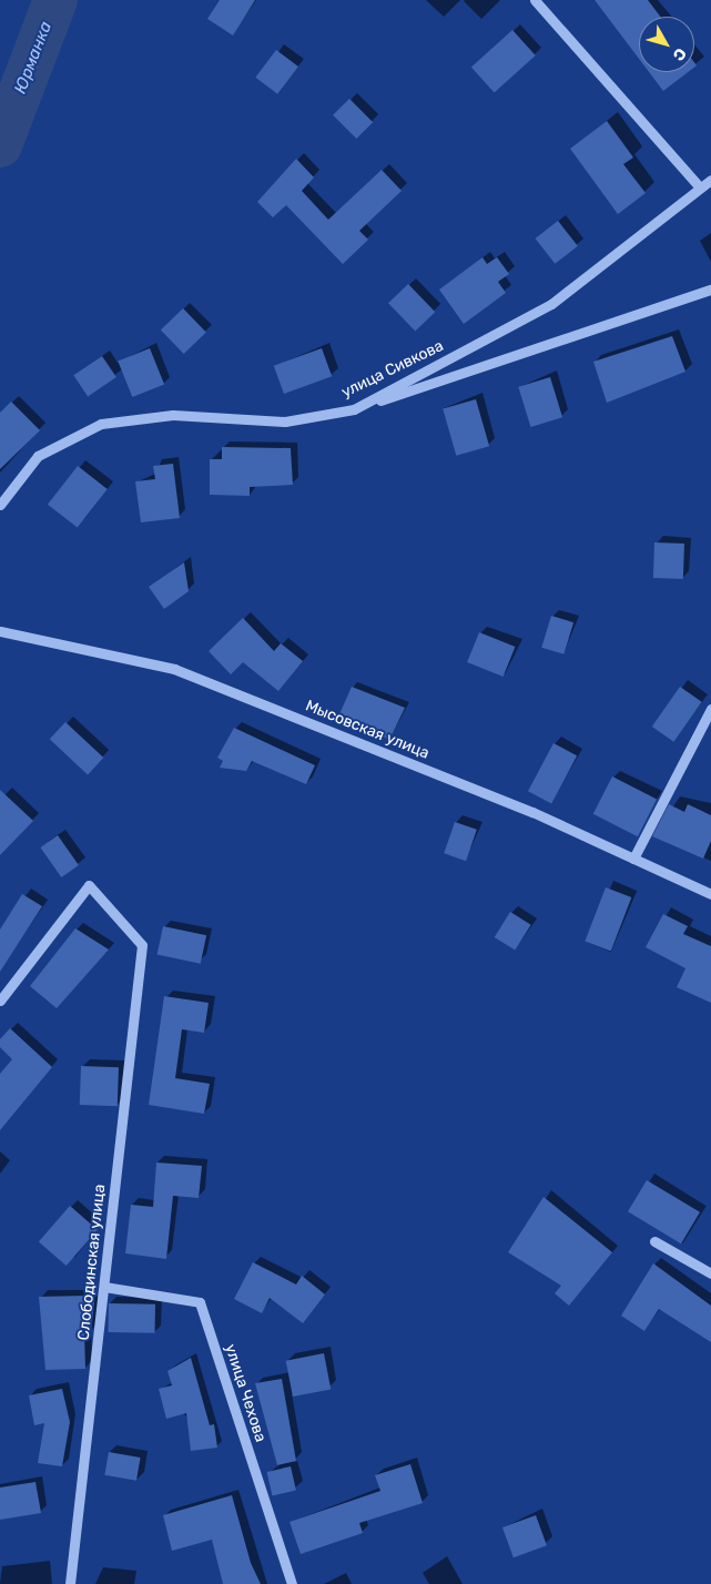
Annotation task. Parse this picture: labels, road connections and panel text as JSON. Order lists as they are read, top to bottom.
{
  "streets": {
    "street": [
      "улица Сивкова",
      "Мысовская улица",
      "Слободинская улица",
      "улица Чехова"
    ]
  },
  "crossings": [
    ["Слободинская улица", "улица Чехова"]
  ],
  "water": ["Юрманка"],
  "north": "bottom right"
}
